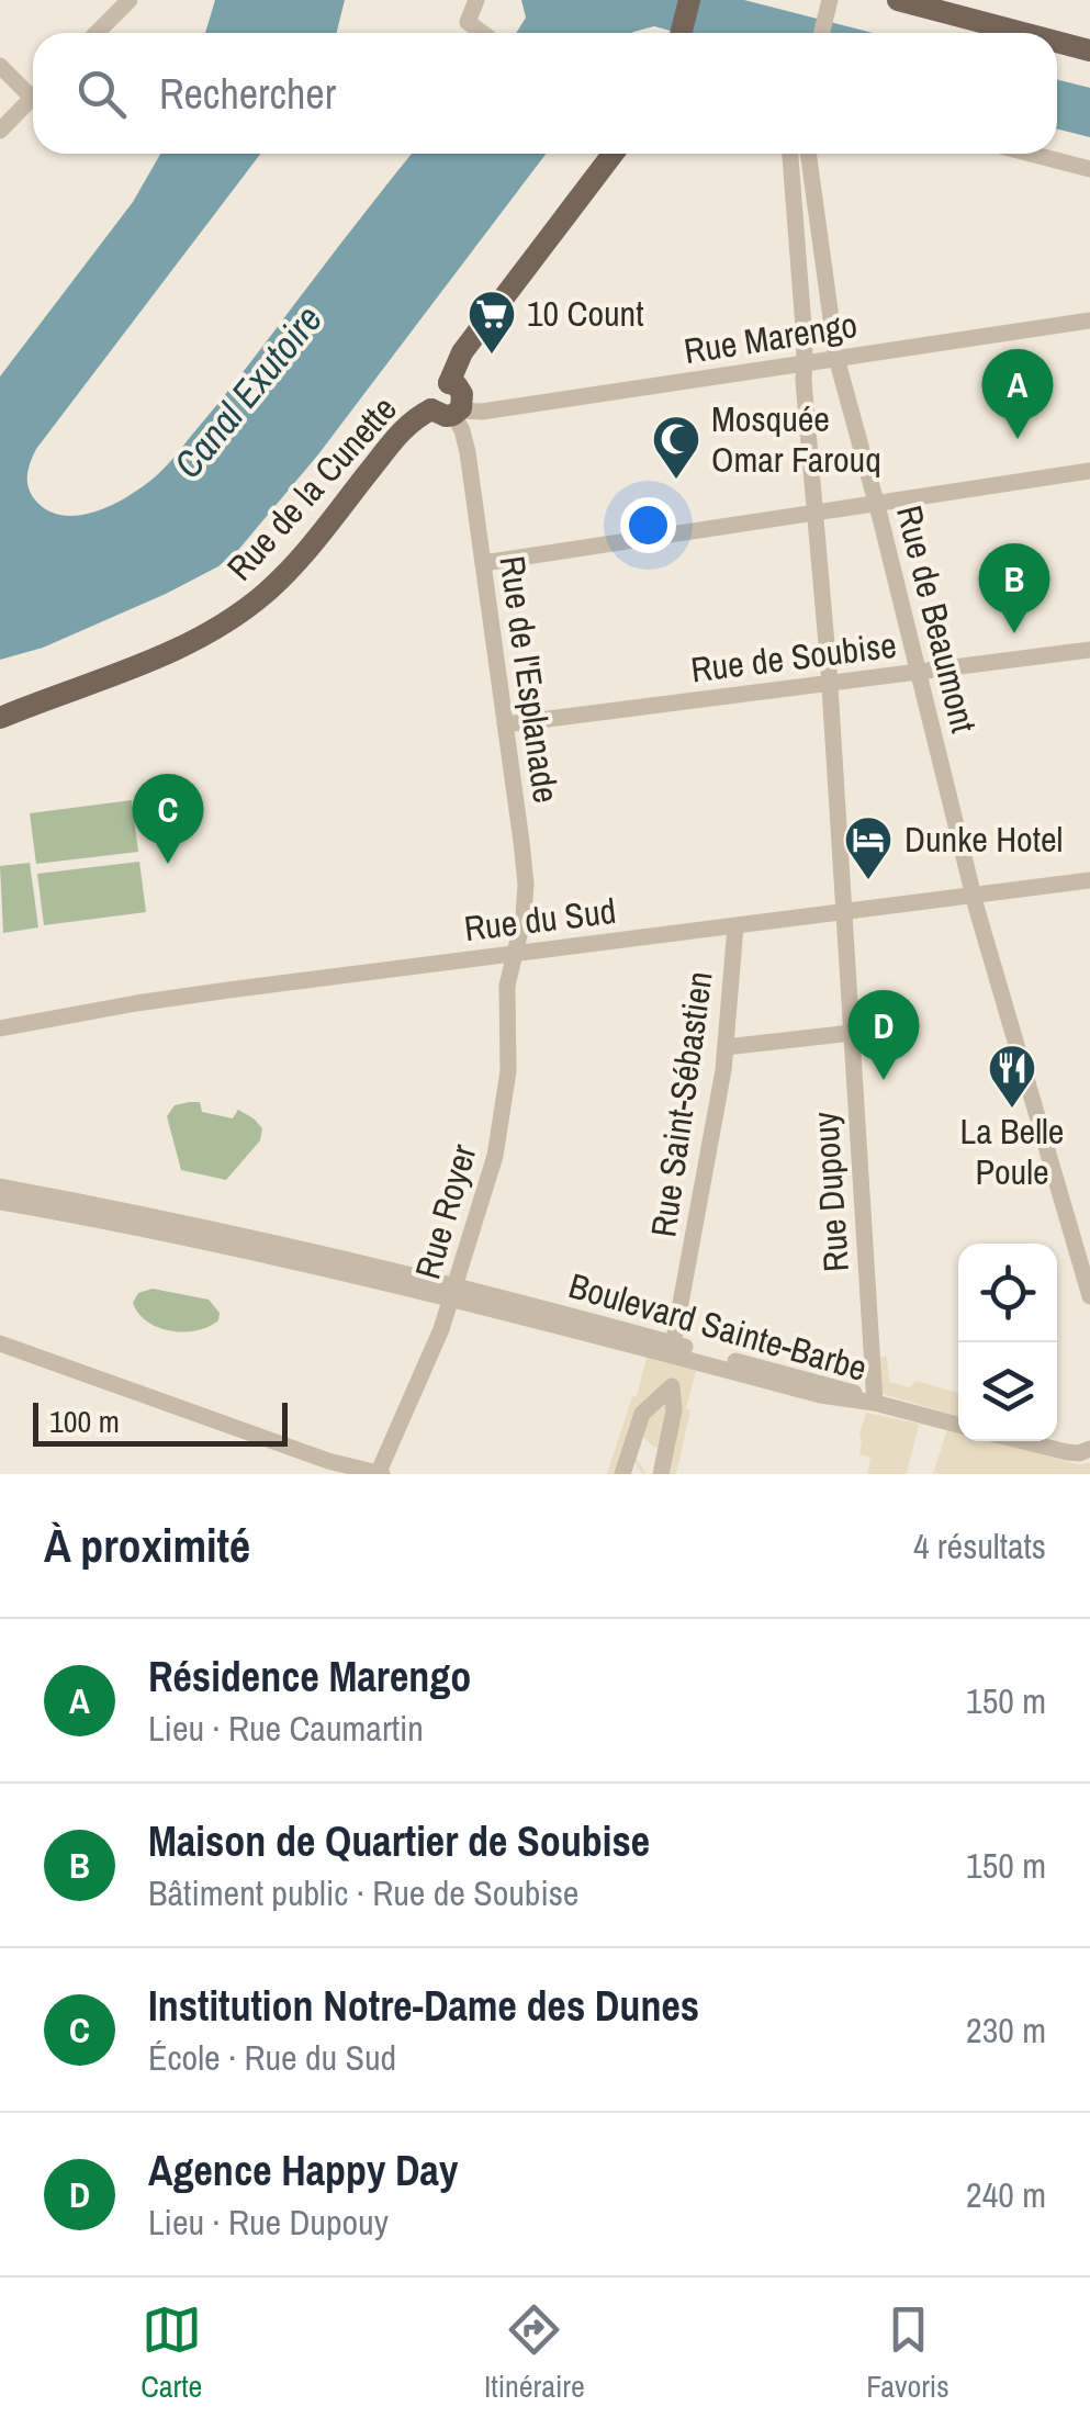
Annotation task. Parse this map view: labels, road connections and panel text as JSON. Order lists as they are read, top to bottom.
{
  "streets": {
    "main road": ["Rue de la Cunette"],
    "street": [
      "Rue Marengo",
      "Rue de Beaumont",
      "Rue de Soubise",
      "Rue de l'Esplanade",
      "Rue du Sud",
      "Rue Saint-Sébastien",
      "Rue Dupouy",
      "Rue Royer",
      "Boulevard Sainte-Barbe"
    ]
  },
  "crossings": [
    ["Rue Marengo", "Rue de la Cunette"],
    ["Rue Marengo", "Rue de Beaumont"],
    ["Rue Marengo", "Rue de l'Esplanade"],
    ["Rue Marengo", "Rue Dupouy"],
    ["Rue de la Cunette", "Rue de l'Esplanade"],
    ["Rue de Beaumont", "Rue de Soubise"],
    ["Rue de Beaumont", "Rue du Sud"],
    ["Rue de Soubise", "Rue de l'Esplanade"],
    ["Rue de Soubise", "Rue Dupouy"],
    ["Rue de l'Esplanade", "Rue du Sud"],
    ["Rue de l'Esplanade", "Rue Royer"],
    ["Rue du Sud", "Rue Saint-Sébastien"],
    ["Rue du Sud", "Rue Dupouy"],
    ["Rue du Sud", "Rue Royer"],
    ["Rue Saint-Sébastien", "Boulevard Sainte-Barbe"],
    ["Rue Dupouy", "Boulevard Sainte-Barbe"],
    ["Rue Royer", "Boulevard Sainte-Barbe"]
  ],
  "water": ["Canal Exutoire"],
  "places": {
    "supermarket": ["10 Count"],
    "mosque": ["Mosquée Omar Farouq"],
    "hotel": ["Dunke Hotel"],
    "restaurant": ["La Belle Poule"]
  },
  "scale_bar": "100 m",
  "page": {
    "search": "Rechercher",
    "pins": [
      "A",
      "B",
      "C",
      "D"
    ],
    "scale": "100 m",
    "heading": ["À proximité", "4 résultats"],
    "list": [
      {
        "mark": "A",
        "name": "Résidence Marengo",
        "note": "Lieu · Rue Caumartin",
        "value": "150 m"
      },
      {
        "mark": "B",
        "name": "Maison de Quartier de Soubise",
        "note": "Bâtiment public · Rue de Soubise",
        "value": "150 m"
      },
      {
        "mark": "C",
        "name": "Institution Notre-Dame des Dunes",
        "note": "École · Rue du Sud",
        "value": "230 m"
      },
      {
        "mark": "D",
        "name": "Agence Happy Day",
        "note": "Lieu · Rue Dupouy",
        "value": "240 m"
      }
    ],
    "nav": ["Carte", "Itinéraire", "Favoris"]
  }
}
